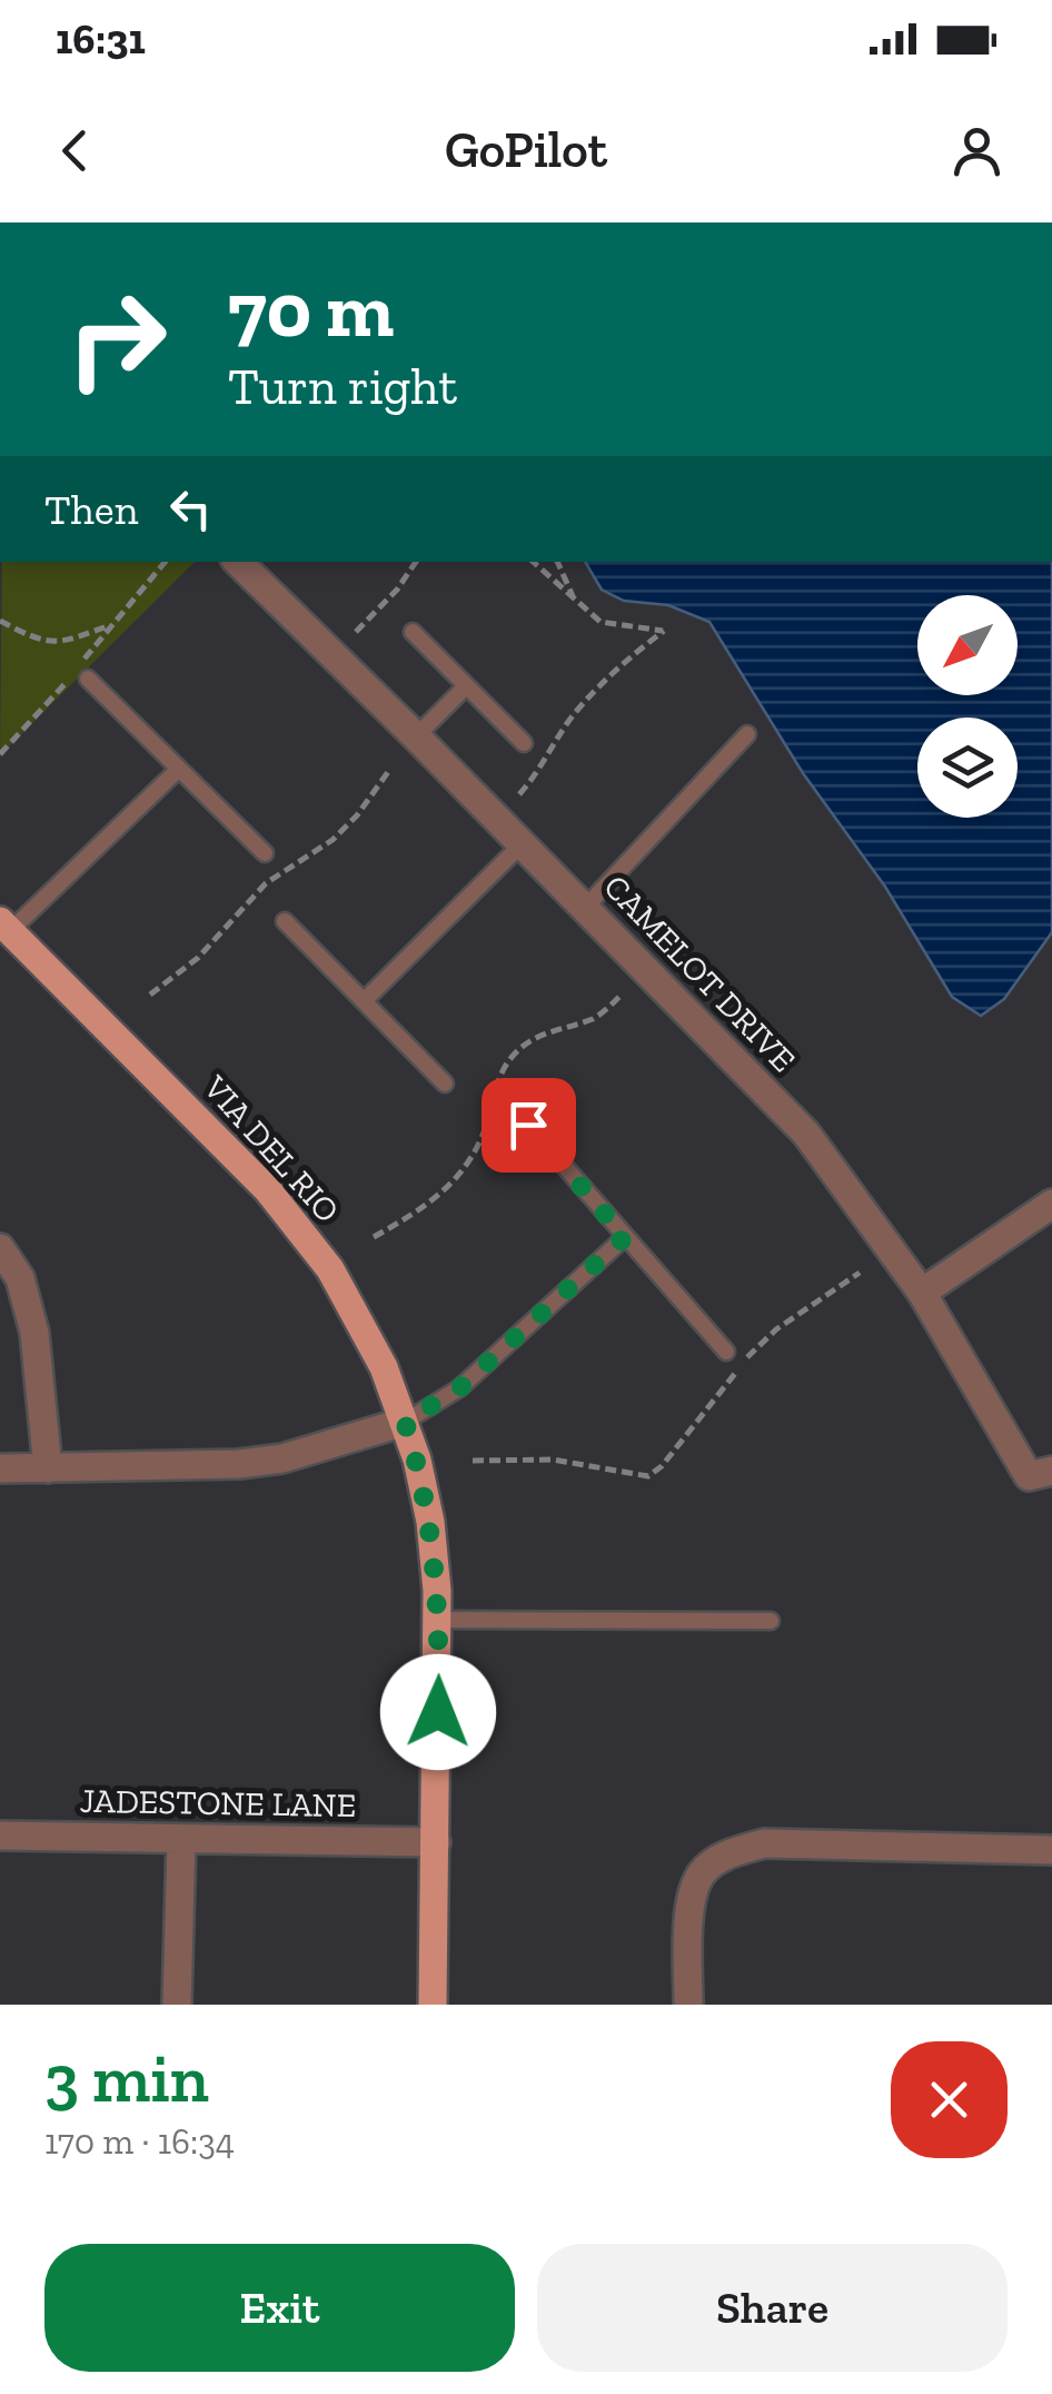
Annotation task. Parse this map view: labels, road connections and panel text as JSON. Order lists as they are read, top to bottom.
{
  "streets": {
    "main road": ["VIA DEL RIO"],
    "street": ["CAMELOT DRIVE", "JADESTONE LANE"]
  },
  "crossings": [
    ["VIA DEL RIO", "JADESTONE LANE"]
  ],
  "north": "bottom left",
  "page": {
    "status": "16:31",
    "header": "GoPilot",
    "turn": ["70 m", "Turn right"],
    "then": "Then",
    "heading": ["3 min", "170 m · 16:34"],
    "buttons": ["Exit", "Share"]
  }
}
